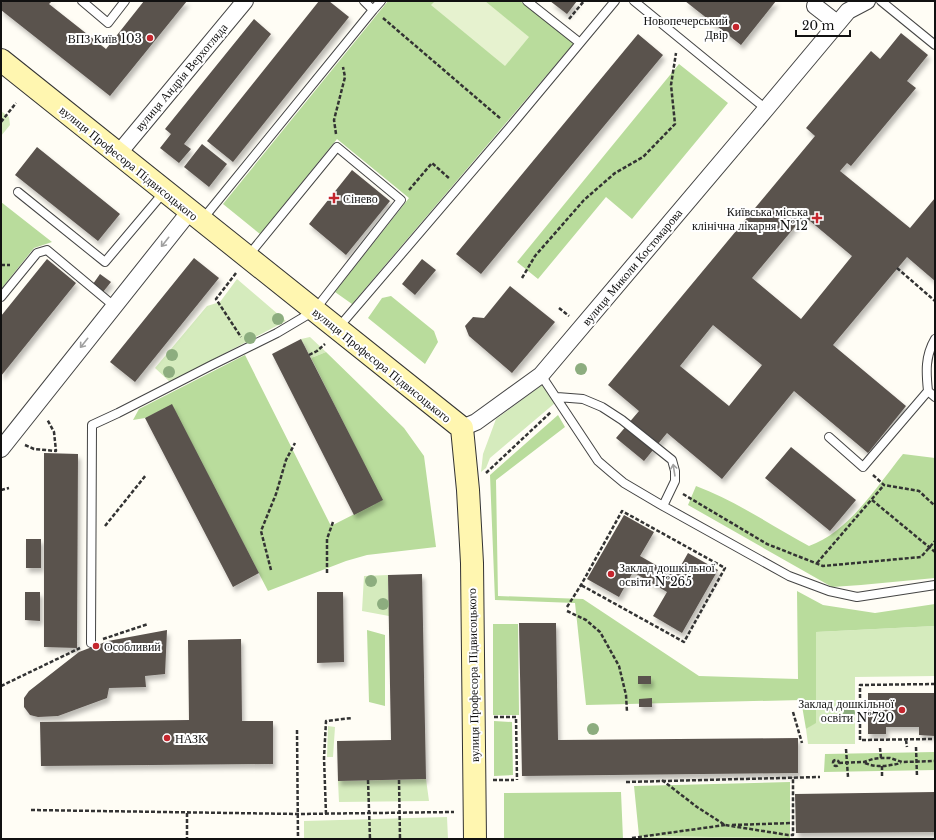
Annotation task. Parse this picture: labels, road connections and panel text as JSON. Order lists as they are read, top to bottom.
{
  "streets": {
    "street": ["вулиця Андрія Верхогляда", "вулиця Професора Підвисоцького", "вулиця Миколи Костомарова"]
  },
  "crossings": [
    ["вулиця Андрія Верхогляда", "вулиця Професора Підвисоцького"],
    ["вулиця Професора Підвисоцького", "вулиця Миколи Костомарова"]
  ],
  "places": {
    "other": [
      "Новопечерський Двір",
      "ВПЗ Київ 103",
      "Заклад дошкільної освіти №265",
      "Особливий",
      "Заклад дошкільної освіти №720",
      "НАЗК"
    ],
    "health": ["Сінево", "Київська міська клінічна лікарня №12"]
  },
  "scale_bar": "20 m"
}
